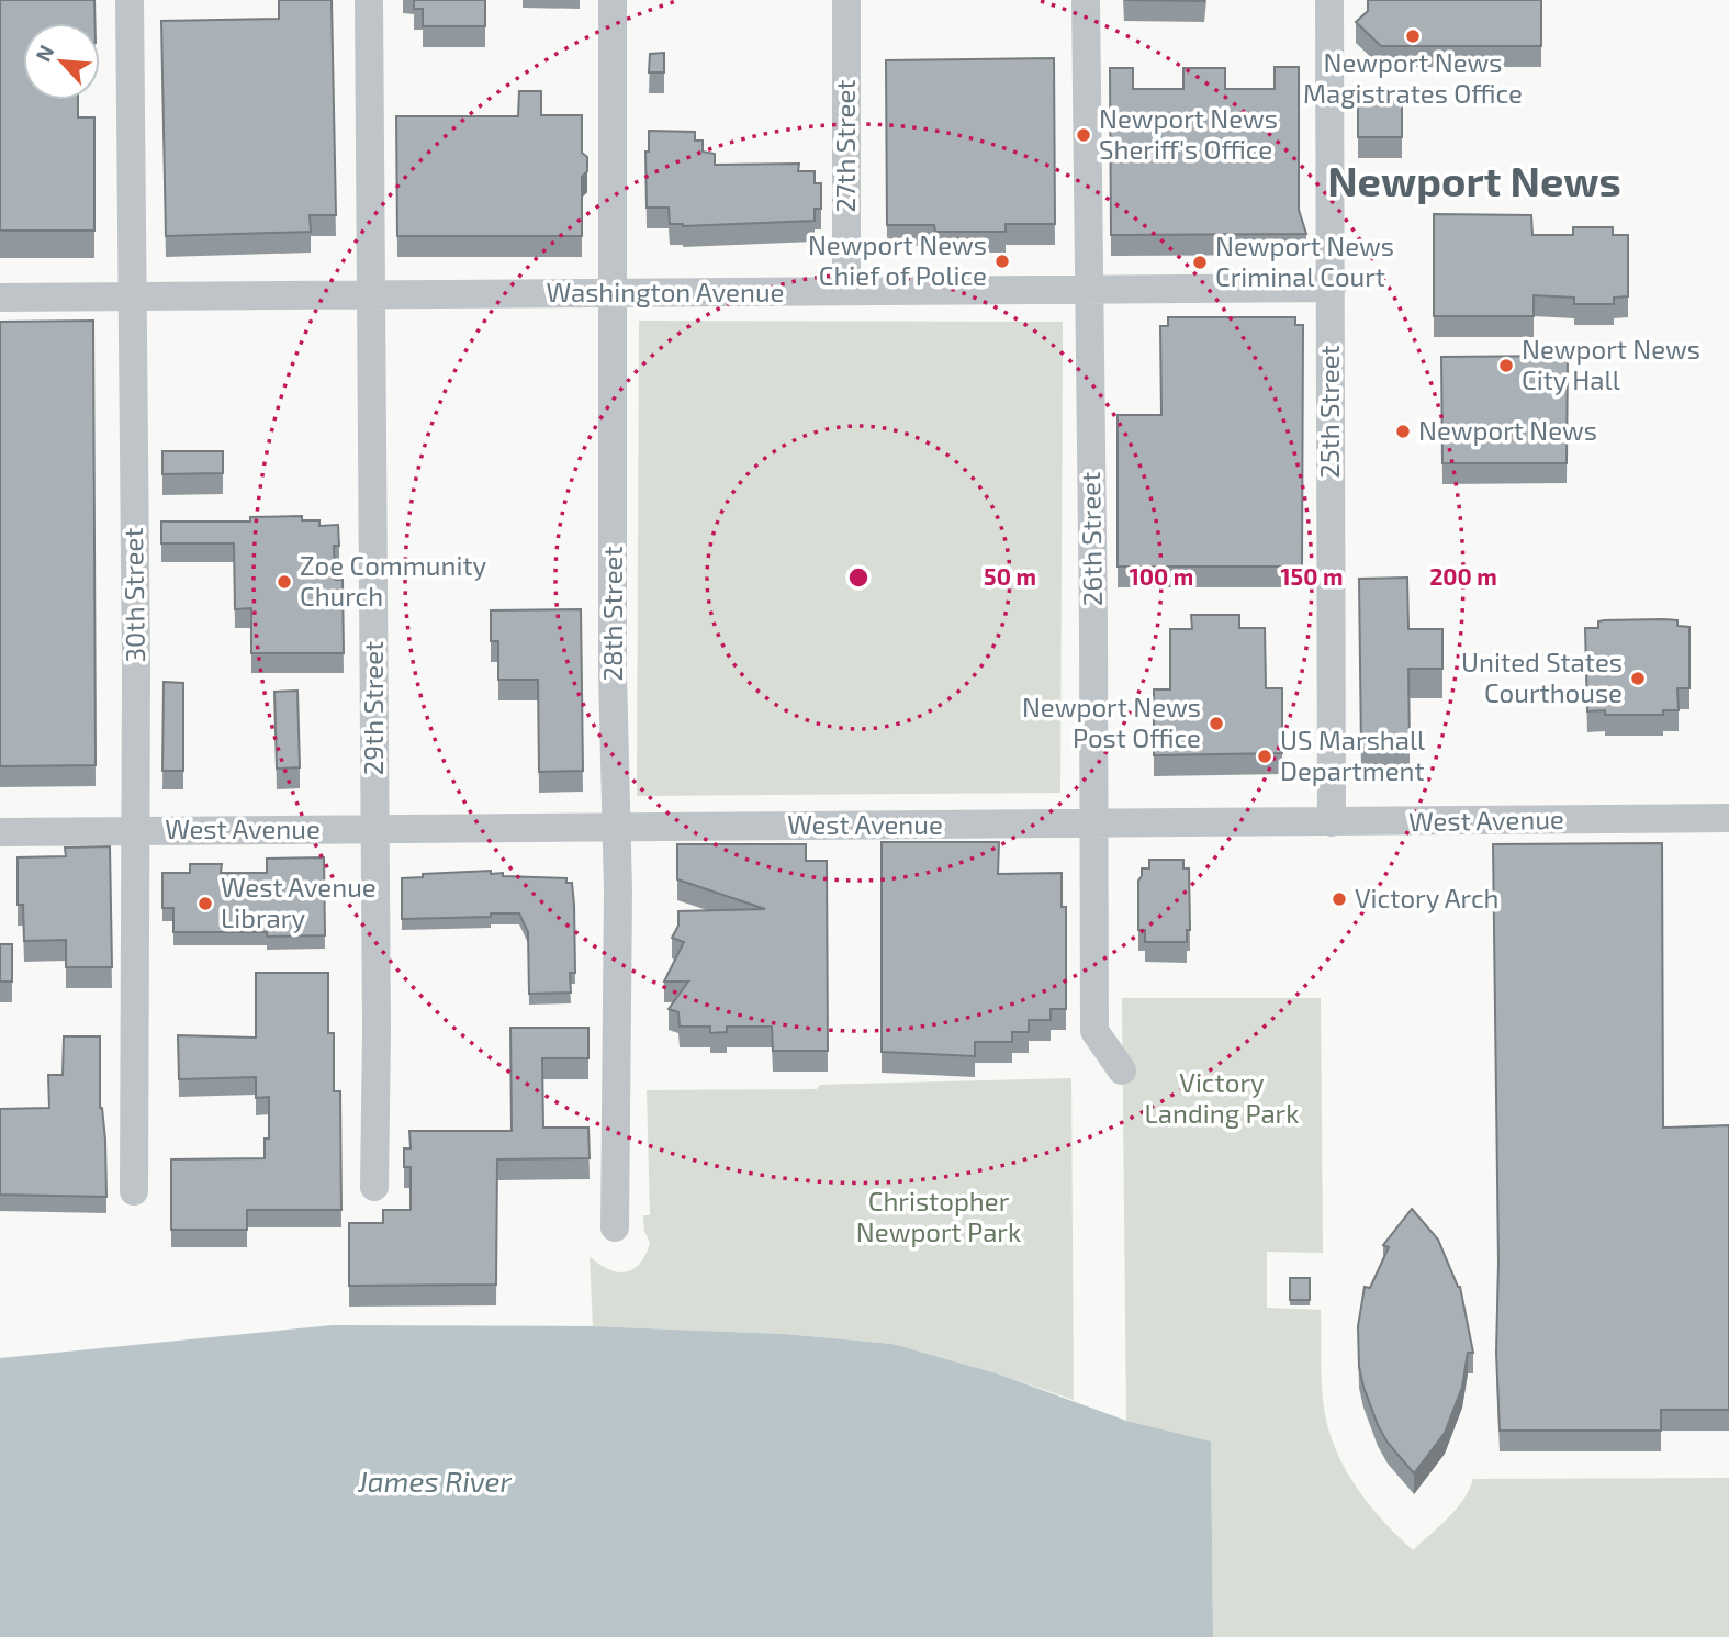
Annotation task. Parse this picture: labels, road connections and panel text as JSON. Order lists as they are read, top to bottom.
{
  "streets": {
    "street": [
      "27th Street",
      "Washington Avenue",
      "25th Street",
      "26th Street",
      "30th Street",
      "28th Street",
      "29th Street",
      "West Avenue"
    ]
  },
  "crossings": [
    ["27th Street", "Washington Avenue"],
    ["Washington Avenue", "25th Street"],
    ["Washington Avenue", "26th Street"],
    ["Washington Avenue", "30th Street"],
    ["Washington Avenue", "28th Street"],
    ["Washington Avenue", "29th Street"],
    ["25th Street", "West Avenue"],
    ["26th Street", "West Avenue"],
    ["30th Street", "West Avenue"],
    ["28th Street", "West Avenue"],
    ["29th Street", "West Avenue"]
  ],
  "districts": ["Newport News"],
  "water": ["James River"],
  "parks": ["Victory Landing Park", "Christopher Newport Park"],
  "places": [
    "Newport News Magistrates Office",
    "Newport News Sheriff's Office",
    "Newport News Chief of Police",
    "Newport News Criminal Court",
    "Newport News City Hall",
    "Newport News",
    "Zoe Community Church",
    "United States Courthouse",
    "Newport News Post Office",
    "US Marshall Department",
    "Victory Arch",
    "West Avenue Library"
  ],
  "north": "top left",
  "rings": [
    "50 m",
    "100 m",
    "150 m",
    "200 m"
  ]
}
